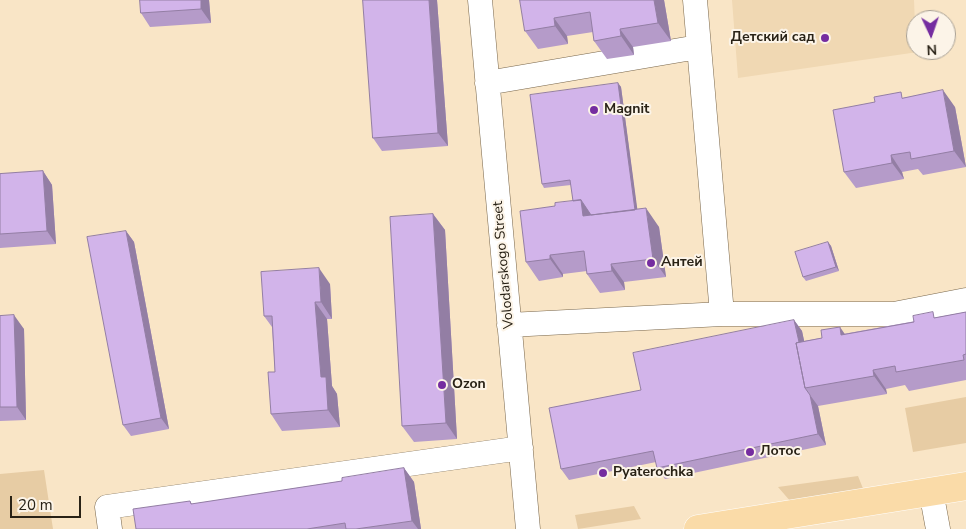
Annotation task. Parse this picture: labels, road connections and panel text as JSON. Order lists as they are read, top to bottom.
{
  "streets": {
    "street": ["Volodarskogo Street"]
  },
  "places": [
    "Детский сад",
    "Magnit",
    "Антей",
    "Ozon",
    "Лотос",
    "Pyaterochka"
  ],
  "scale_bar": "20 m",
  "north": "bottom"
}
